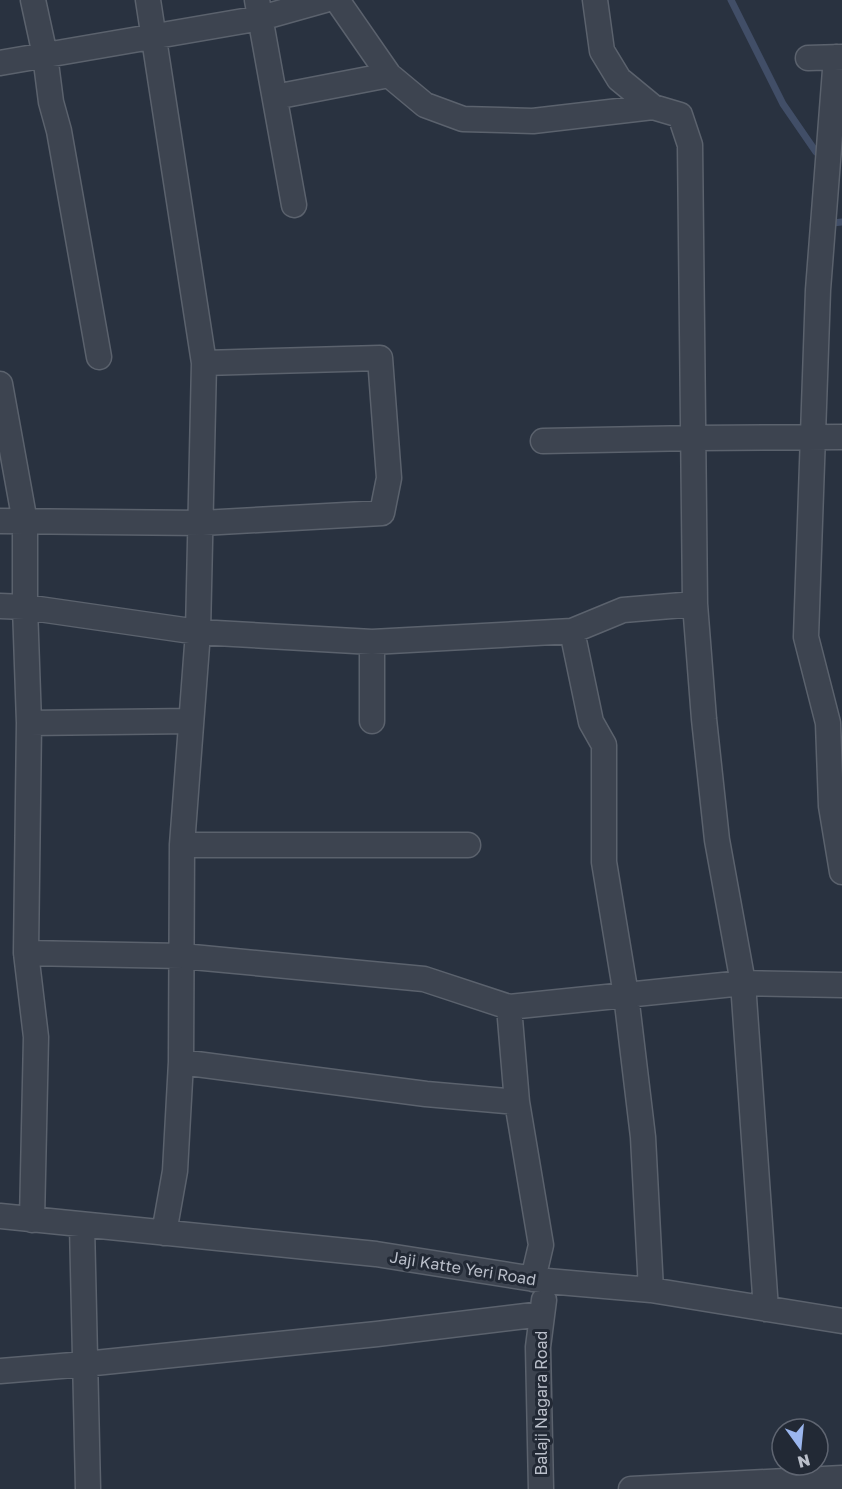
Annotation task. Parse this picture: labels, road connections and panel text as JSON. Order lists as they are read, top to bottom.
{
  "streets": {
    "street": ["Jaji Katte Yeri Road", "Balaji Nagara Road"]
  },
  "crossings": [
    ["Jaji Katte Yeri Road", "Balaji Nagara Road"]
  ],
  "north": "bottom"
}
